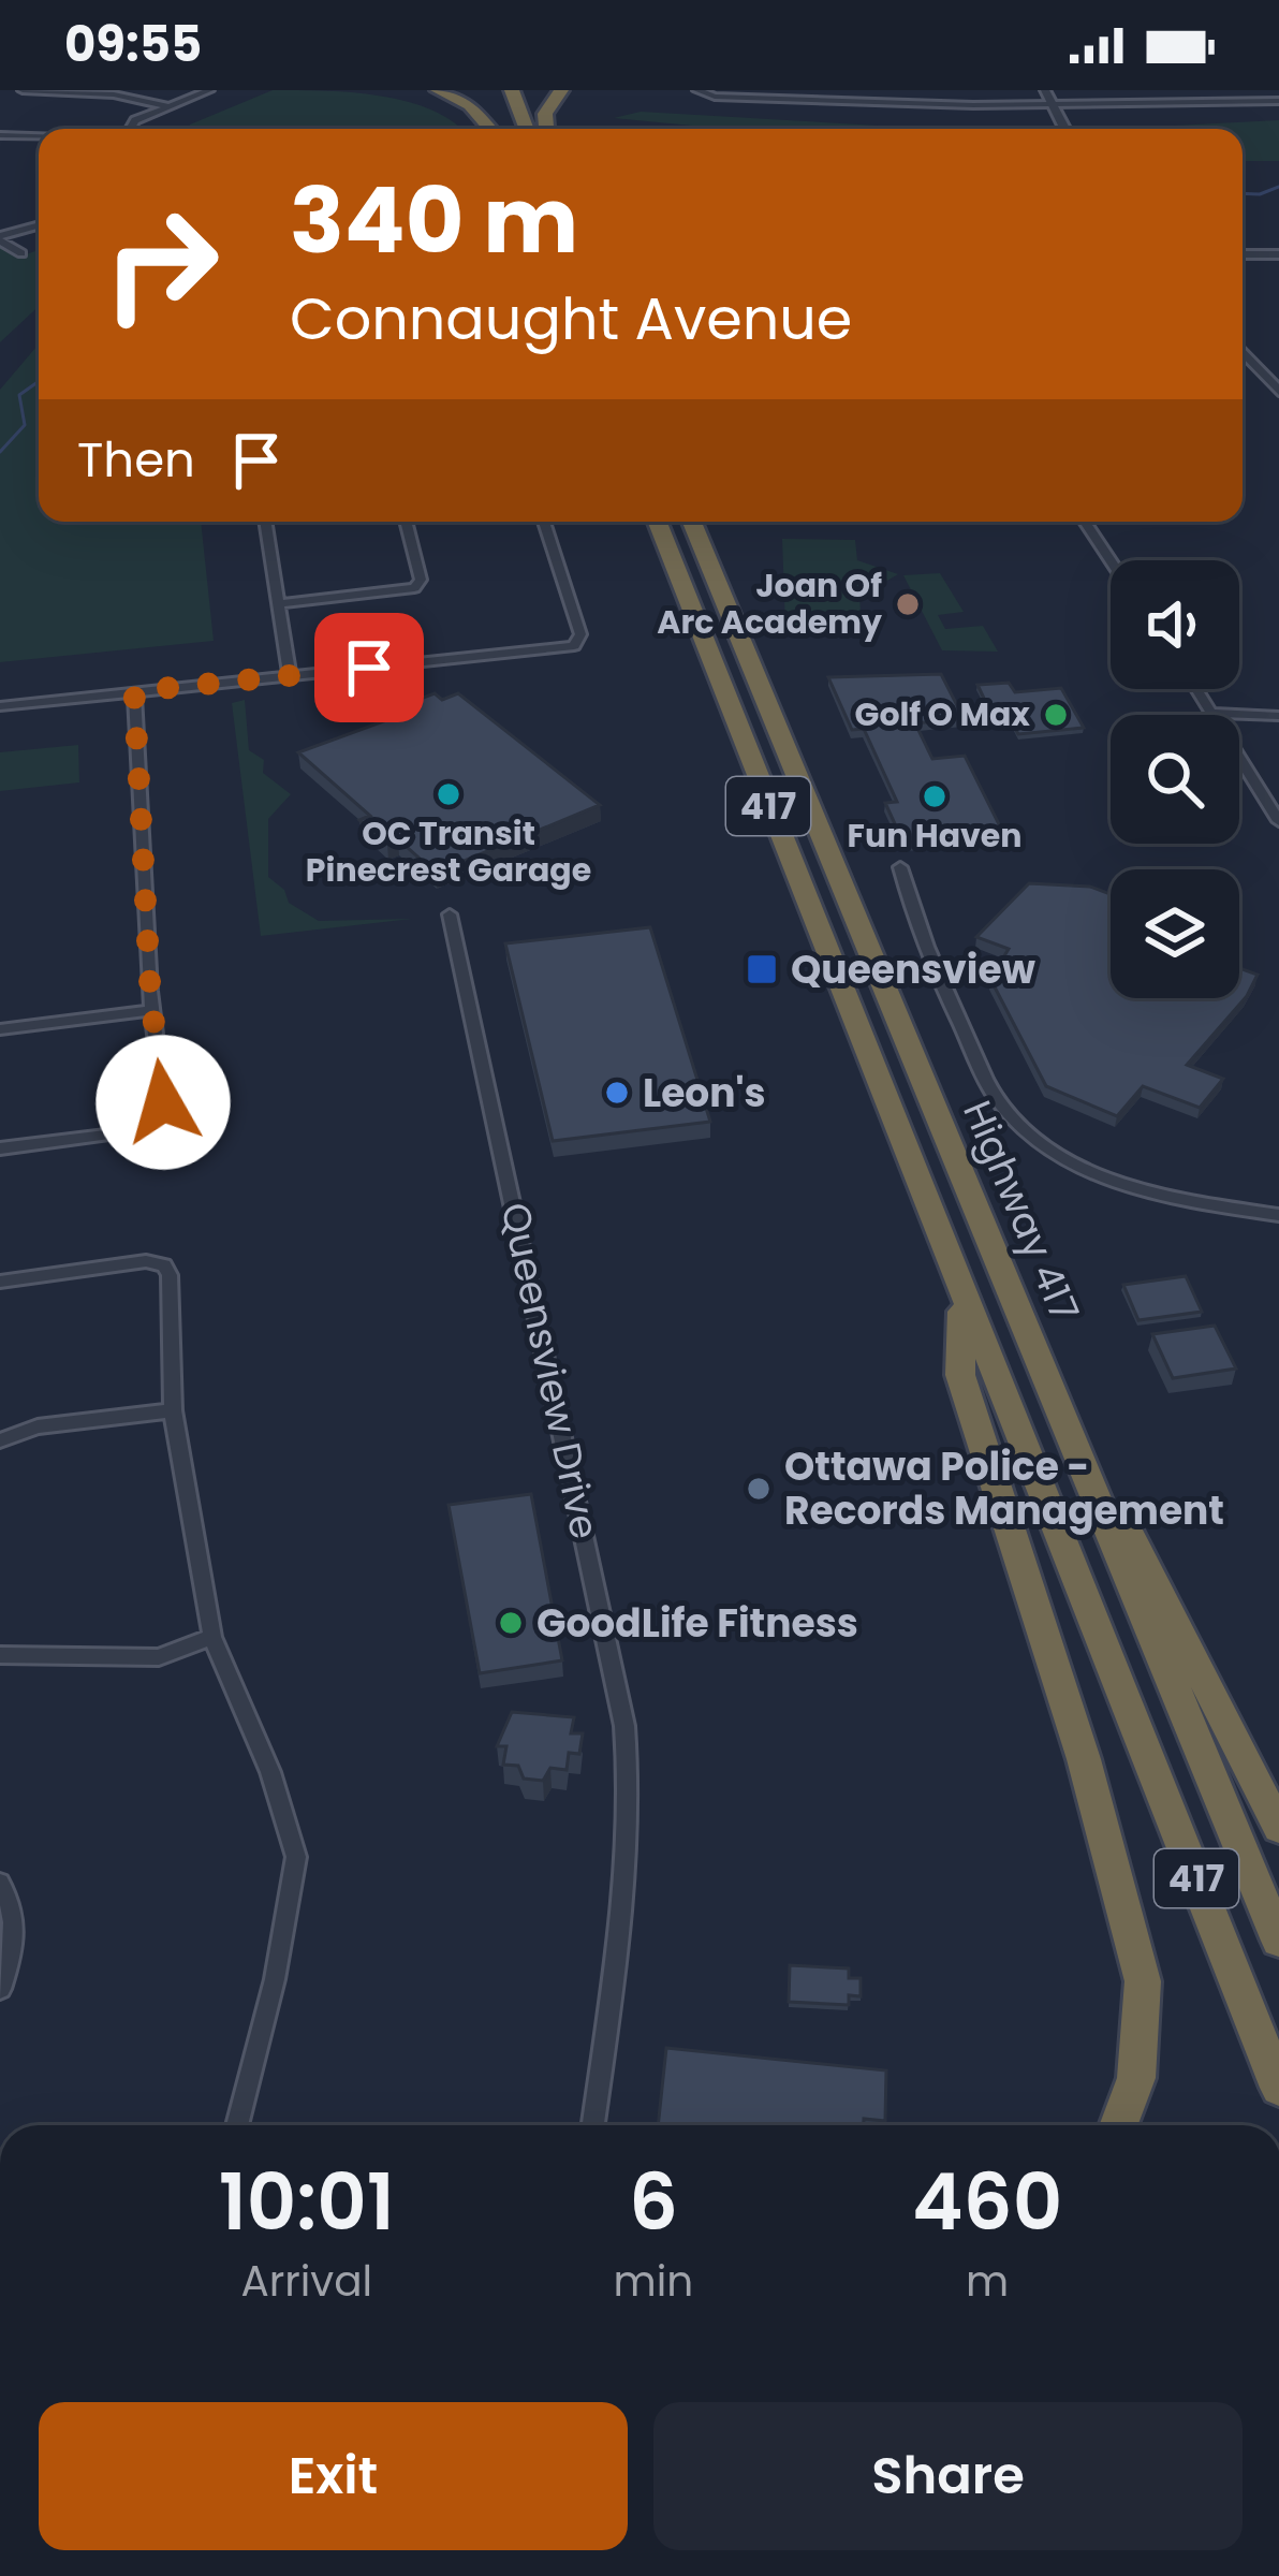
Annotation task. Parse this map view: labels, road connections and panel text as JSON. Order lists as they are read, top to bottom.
{
  "streets": {
    "highway": ["417", "Highway 417"],
    "street": ["Queensview Drive"]
  },
  "places": {
    "other": [
      "Joan Of Arc Academy",
      "Golf O Max",
      "OC Transit Pinecrest Garage",
      "Fun Haven",
      "Leon's",
      "Ottawa Police - Records Management",
      "GoodLife Fitness"
    ],
    "transit": ["Queensview"]
  },
  "page": {
    "status": "09:55",
    "turn": ["340 m", "Connaught Avenue"],
    "then": "Then",
    "eta": [
      "10:01",
      "Arrival",
      "6",
      "min",
      "460",
      "m"
    ],
    "buttons": ["Exit", "Share"]
  }
}
